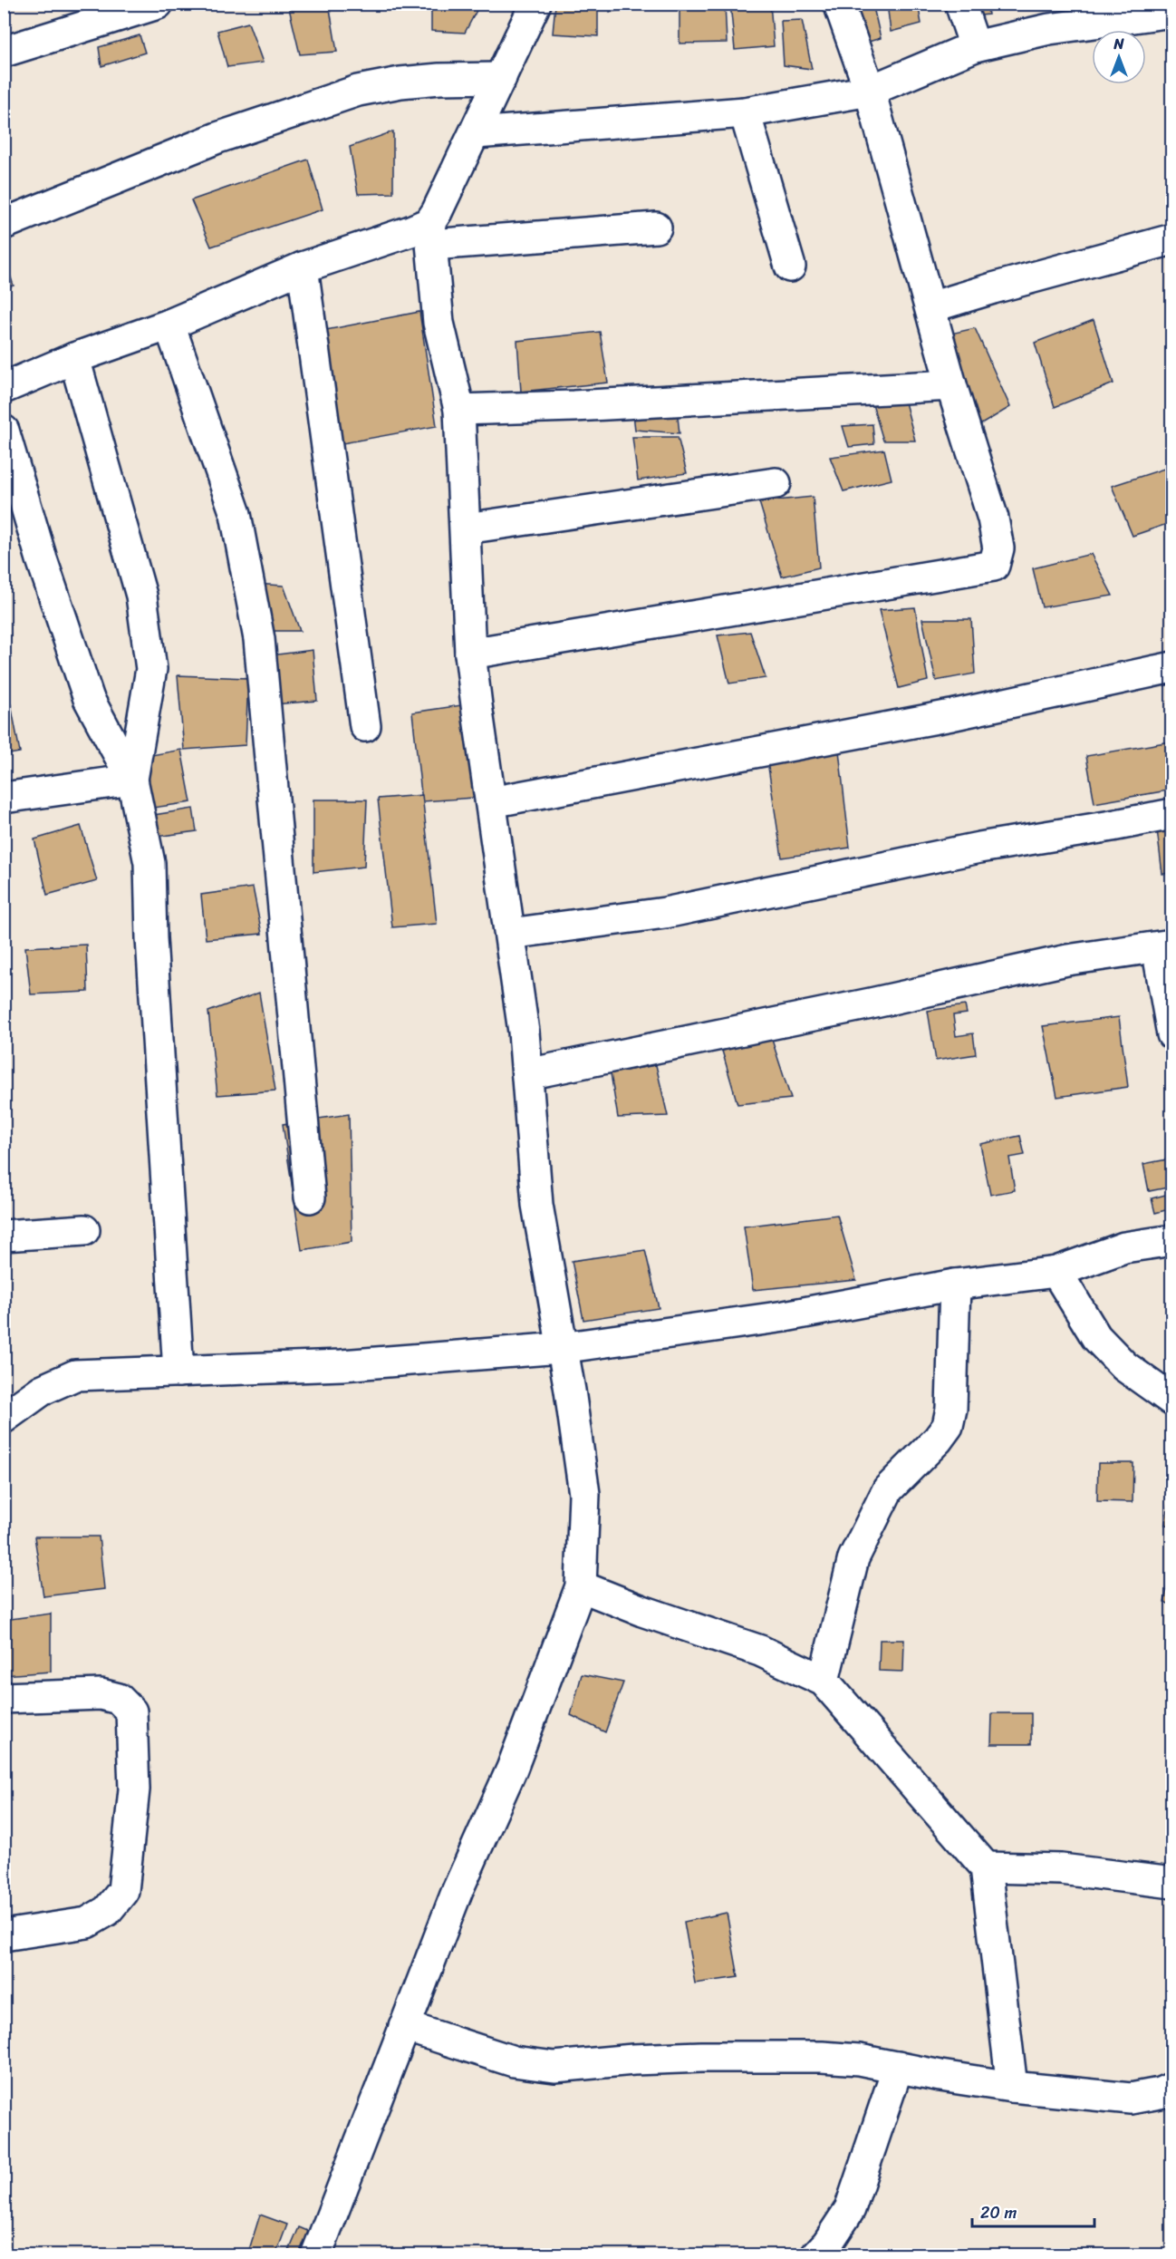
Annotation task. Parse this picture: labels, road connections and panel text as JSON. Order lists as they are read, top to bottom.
{
  "scale_bar": "20 m",
  "north": "top"
}
